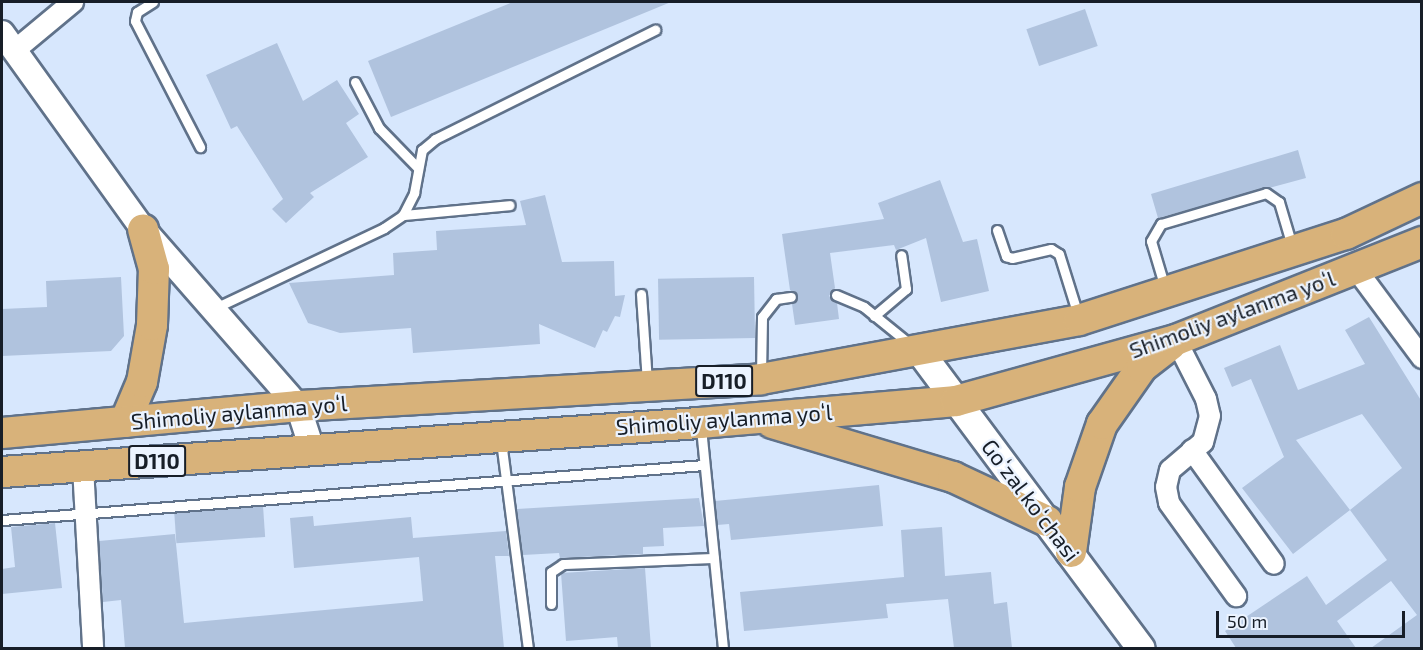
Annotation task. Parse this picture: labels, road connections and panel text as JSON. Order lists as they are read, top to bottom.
{
  "streets": {
    "main road": ["Shimoliy aylanma yoʻl", "D110", "Goʻzal koʻchasi"]
  },
  "crossings": [
    ["Shimoliy aylanma yoʻl", "Goʻzal koʻchasi"]
  ],
  "scale_bar": "50 m"
}
